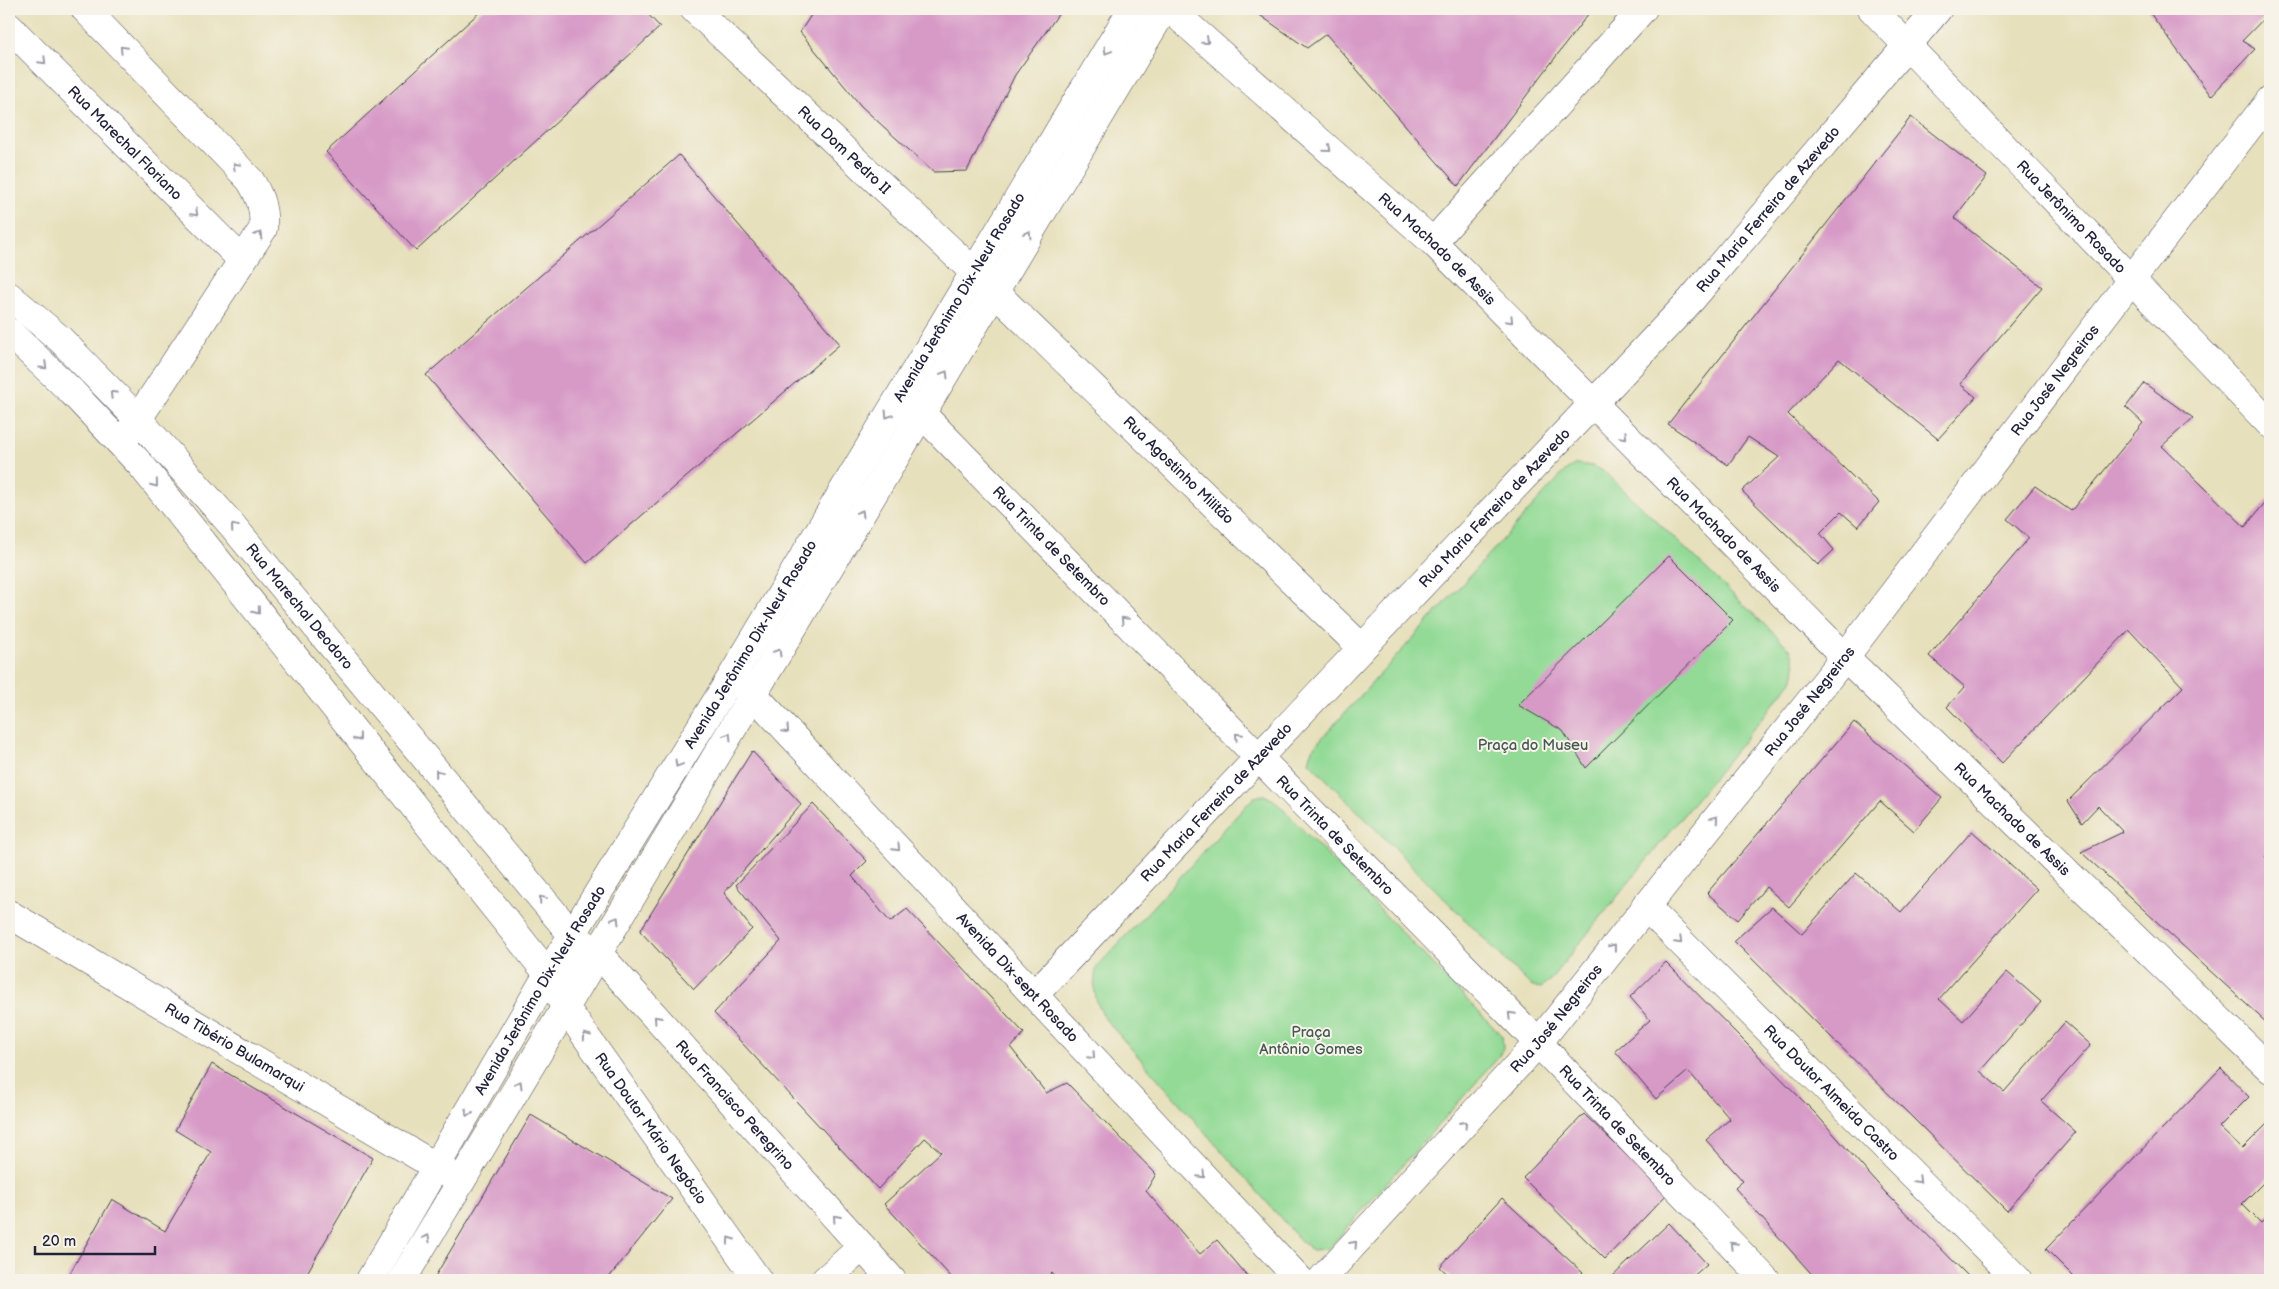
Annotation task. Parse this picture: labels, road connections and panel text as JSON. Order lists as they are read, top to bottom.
{
  "streets": {
    "street": [
      "Rua Marechal Floriano",
      "Rua Dom Pedro II",
      "Rua Maria Ferreira de Azevedo",
      "Rua Jerônimo Rosado",
      "Rua Machado de Assis",
      "Avenida Jerônimo Dix-Neuf Rosado",
      "Rua José Negreiros",
      "Rua Agostinho Militão",
      "Rua Trinta de Setembro",
      "Rua Marechal Deodoro",
      "Avenida Dix-sept Rosado",
      "Rua Tibério Bulamarqui",
      "Rua Doutor Almeida Castro",
      "Rua Francisco Peregrino",
      "Rua Doutor Mário Negócio"
    ]
  },
  "crossings": [
    ["Rua Dom Pedro II", "Avenida Jerônimo Dix-Neuf Rosado"],
    ["Rua Dom Pedro II", "Rua Agostinho Militão"],
    ["Rua Maria Ferreira de Azevedo", "Rua Jerônimo Rosado"],
    ["Rua Maria Ferreira de Azevedo", "Rua Machado de Assis"],
    ["Rua Maria Ferreira de Azevedo", "Rua Agostinho Militão"],
    ["Rua Maria Ferreira de Azevedo", "Rua Trinta de Setembro"],
    ["Rua Maria Ferreira de Azevedo", "Avenida Dix-sept Rosado"],
    ["Rua Jerônimo Rosado", "Rua José Negreiros"],
    ["Rua Machado de Assis", "Rua José Negreiros"],
    ["Avenida Jerônimo Dix-Neuf Rosado", "Rua Agostinho Militão"],
    ["Avenida Jerônimo Dix-Neuf Rosado", "Rua Trinta de Setembro"],
    ["Avenida Jerônimo Dix-Neuf Rosado", "Rua Marechal Deodoro"],
    ["Avenida Jerônimo Dix-Neuf Rosado", "Avenida Dix-sept Rosado"],
    ["Avenida Jerônimo Dix-Neuf Rosado", "Rua Tibério Bulamarqui"],
    ["Avenida Jerônimo Dix-Neuf Rosado", "Rua Francisco Peregrino"],
    ["Avenida Jerônimo Dix-Neuf Rosado", "Rua Doutor Mário Negócio"],
    ["Rua José Negreiros", "Rua Trinta de Setembro"],
    ["Rua José Negreiros", "Rua Doutor Almeida Castro"],
    ["Rua Marechal Deodoro", "Rua Francisco Peregrino"]
  ],
  "one_way": [
    "Rua Machado de Assis",
    "Rua José Negreiros",
    "Rua Trinta de Setembro",
    "Avenida Dix-sept Rosado",
    "Rua Doutor Almeida Castro",
    "Rua Francisco Peregrino",
    "Rua Doutor Mário Negócio"
  ],
  "parks": ["Praça do Museu", "Praça Antônio Gomes"],
  "scale_bar": "20 m"
}
